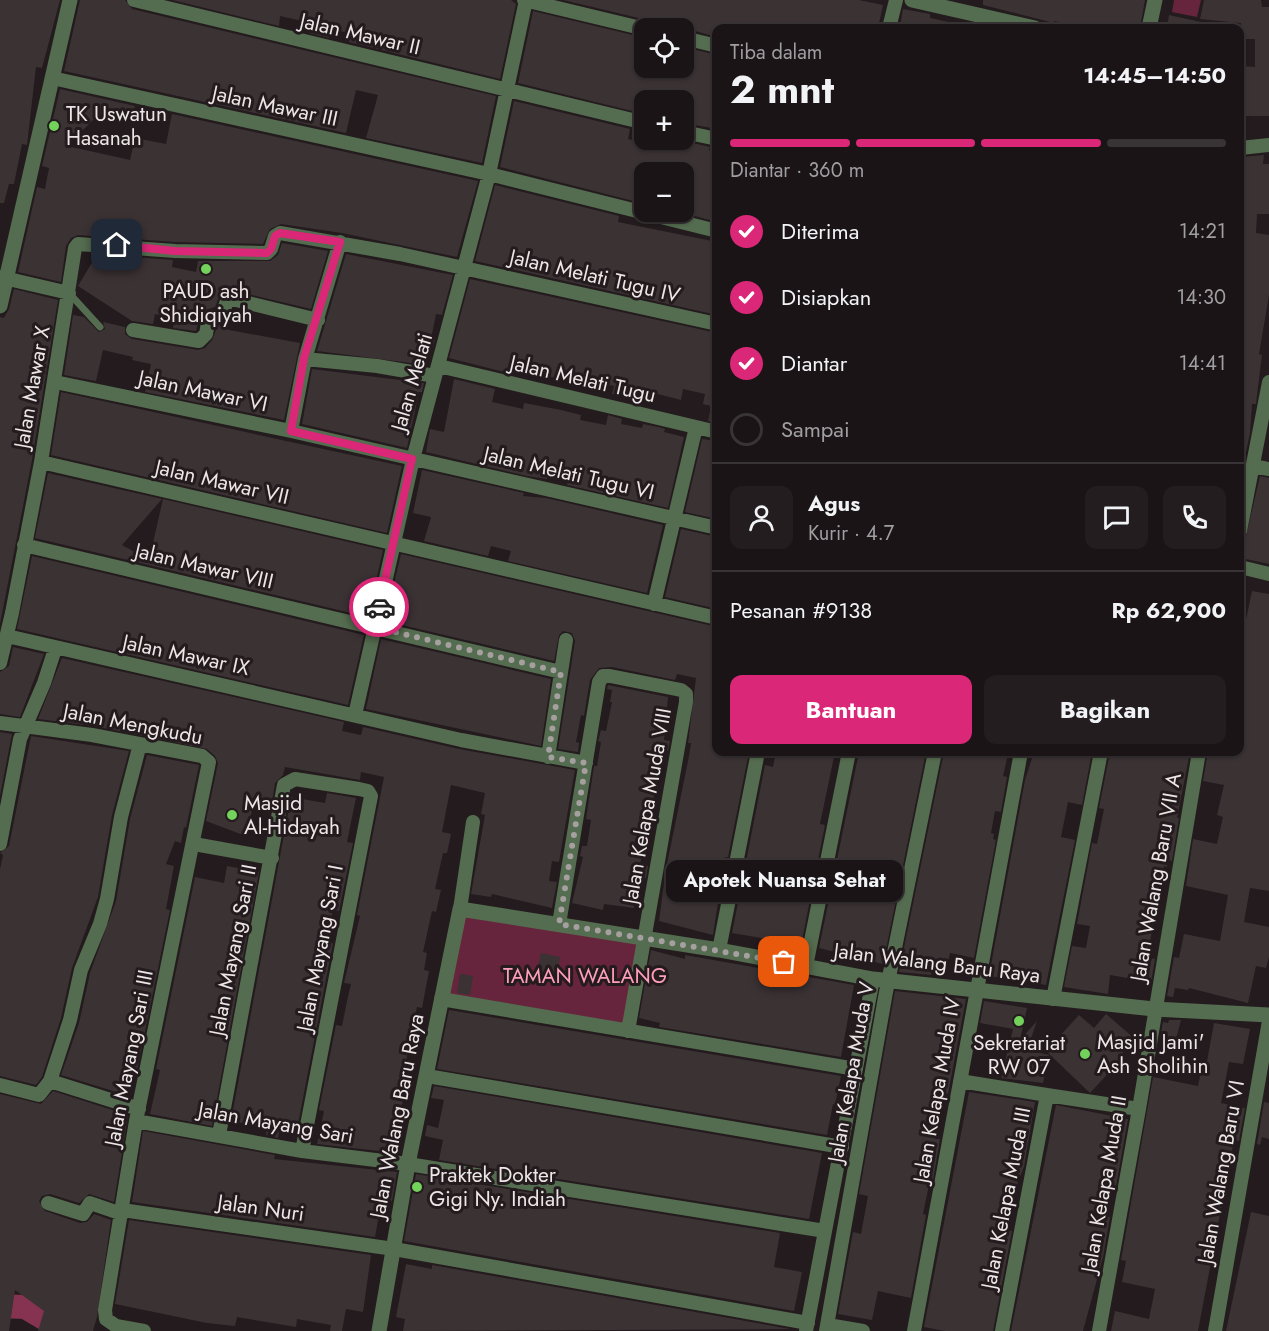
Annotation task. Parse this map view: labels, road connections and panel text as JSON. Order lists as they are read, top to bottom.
{
  "streets": {
    "street": [
      "Jalan Mawar II",
      "Jalan Mawar III",
      "Jalan Melati Tugu IV",
      "Jalan Melati Tugu",
      "Jalan Melati",
      "Jalan Mawar X",
      "Jalan Mawar VI",
      "Jalan Melati Tugu VI",
      "Jalan Mawar VII",
      "Jalan Mawar VIII",
      "Jalan Mawar IX",
      "Jalan Mengkudu",
      "Jalan Kelapa Muda VIII",
      "Jalan Walang Baru VII A",
      "Jalan Mayang Sari I",
      "Jalan Mayang Sari II",
      "Jalan Walang Baru Raya",
      "Jalan Mayang Sari III",
      "Jalan Kelapa Muda V",
      "Jalan Kelapa Muda IV",
      "Jalan Mayang Sari",
      "Jalan Walang Baru VI",
      "Jalan Kelapa Muda II",
      "Jalan Kelapa Muda III",
      "Jalan Nuri"
    ]
  },
  "crossings": [
    ["Jalan Mawar II", "Jalan Melati"],
    ["Jalan Mawar III", "Jalan Melati"],
    ["Jalan Melati Tugu IV", "Jalan Melati"],
    ["Jalan Melati Tugu IV", "Jalan Mawar X"],
    ["Jalan Melati Tugu", "Jalan Melati"],
    ["Jalan Melati", "Jalan Mawar VI"],
    ["Jalan Melati", "Jalan Melati Tugu VI"],
    ["Jalan Melati", "Jalan Mawar VII"],
    ["Jalan Melati", "Jalan Mawar VIII"],
    ["Jalan Melati", "Jalan Mawar IX"],
    ["Jalan Mawar X", "Jalan Mawar VI"],
    ["Jalan Mawar X", "Jalan Mawar VII"],
    ["Jalan Mawar X", "Jalan Mawar VIII"],
    ["Jalan Mawar X", "Jalan Mawar IX"],
    ["Jalan Mawar VI", "Jalan Melati Tugu VI"],
    ["Jalan Mengkudu", "Jalan Mayang Sari III"],
    ["Jalan Kelapa Muda VIII", "Jalan Walang Baru Raya"],
    ["Jalan Walang Baru VII A", "Jalan Walang Baru Raya"],
    ["Jalan Walang Baru VII A", "Jalan Kelapa Muda II"],
    ["Jalan Mayang Sari I", "Jalan Mayang Sari II"],
    ["Jalan Mayang Sari I", "Jalan Mayang Sari"],
    ["Jalan Mayang Sari II", "Jalan Mayang Sari"],
    ["Jalan Walang Baru Raya", "Jalan Kelapa Muda V"],
    ["Jalan Walang Baru Raya", "Jalan Kelapa Muda IV"],
    ["Jalan Walang Baru Raya", "Jalan Mayang Sari"],
    ["Jalan Walang Baru Raya", "Jalan Kelapa Muda II"],
    ["Jalan Walang Baru Raya", "Jalan Nuri"],
    ["Jalan Mayang Sari III", "Jalan Mayang Sari"],
    ["Jalan Mayang Sari III", "Jalan Nuri"],
    ["Jalan Kelapa Muda II", "Jalan Kelapa Muda III"]
  ],
  "parks": ["TAMAN WALANG"],
  "places": [
    "TK Uswatun Hasanah",
    "PAUD ash Shidiqiyah",
    "Masjid Al-Hidayah",
    "Apotek Nuansa Sehat",
    "Sekretariat RW 07",
    "Masjid Jami' Ash Sholihin",
    "Praktek Dokter Gigi Ny. Indiah"
  ],
  "page": {
    "map_buttons": ["+", "−"],
    "heading": ["2 mnt", "Tiba dalam", "14:45–14:50"],
    "panel": [
      "Agus",
      "Kurir · 4.7",
      "Pesanan #9138",
      "Rp 62,900"
    ],
    "bar": "Diantar · 360 m",
    "list": [
      ["Diterima", "14:21"],
      ["Disiapkan", "14:30"],
      ["Diantar", "14:41"],
      "Sampai"
    ],
    "buttons": ["Bantuan", "Bagikan"],
    "bubble": "Apotek Nuansa Sehat"
  }
}
